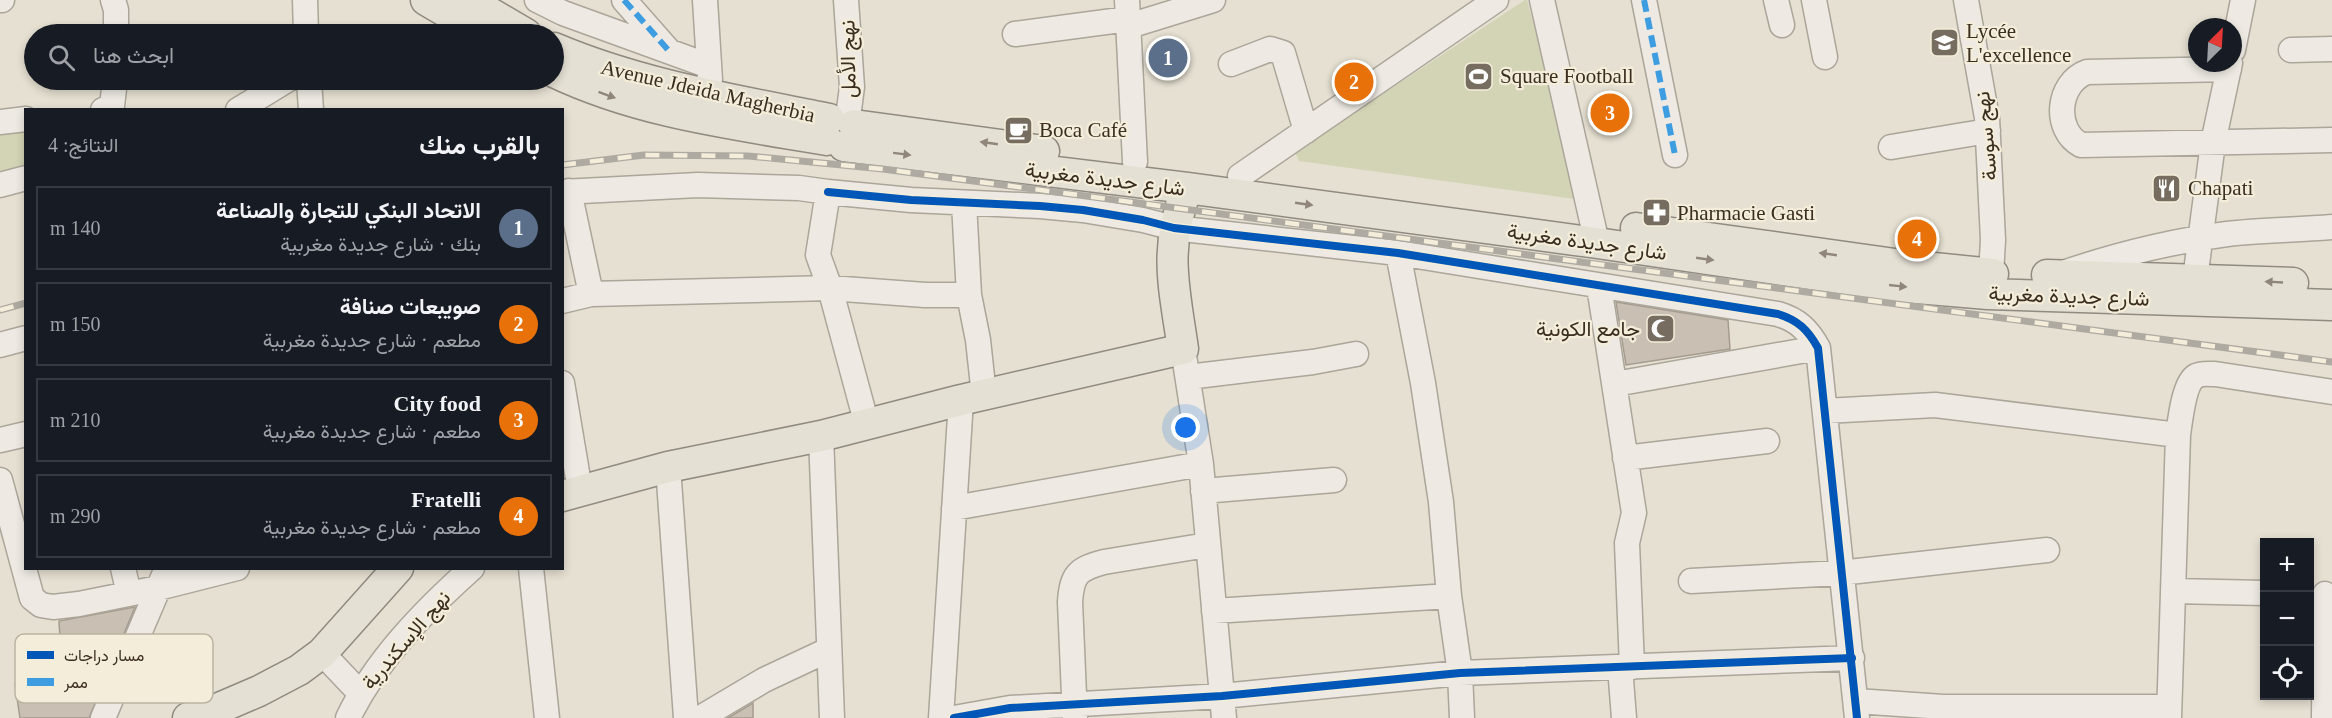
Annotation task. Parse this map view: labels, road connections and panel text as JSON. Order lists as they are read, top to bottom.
{
  "streets": {
    "main road": ["Avenue Jdeida Magherbia", "شارع جديدة مغربية"],
    "street": ["نهج الأمل", "نهج سوسة", "نهج الإسكندرية"]
  },
  "crossings": [
    ["نهج الأمل", "Avenue Jdeida Magherbia"],
    ["نهج الأمل", "شارع جديدة مغربية"],
    ["Avenue Jdeida Magherbia", "شارع جديدة مغربية"],
    ["نهج سوسة", "شارع جديدة مغربية"]
  ],
  "places": {
    "school or university": ["Lycée L'excellence"],
    "sports": ["Square Football"],
    "cafe": ["Boca Café"],
    "restaurant": ["Chapati"],
    "pharmacy": ["Pharmacie Gasti"],
    "mosque": ["جامع الكونية"]
  },
  "legend": ["مسار دراجات", "ممر"],
  "north": "top right",
  "page": {
    "search": "ابحث هنا",
    "pins": [
      "1",
      "2",
      "3",
      "4"
    ],
    "heading": ["بالقرب منك", "النتائج: 4"],
    "list": [
      {
        "mark": "1",
        "name": "الاتحاد البنكي للتجارة والصناعة",
        "note": "بنك · شارع جديدة مغربية",
        "value": "140 m"
      },
      {
        "mark": "2",
        "name": "صويبعات صنافة",
        "note": "مطعم · شارع جديدة مغربية",
        "value": "150 m"
      },
      {
        "mark": "3",
        "name": "City food",
        "note": "مطعم · شارع جديدة مغربية",
        "value": "210 m"
      },
      {
        "mark": "4",
        "name": "Fratelli",
        "note": "مطعم · شارع جديدة مغربية",
        "value": "290 m"
      }
    ],
    "map_buttons": ["+", "−"]
  }
}
